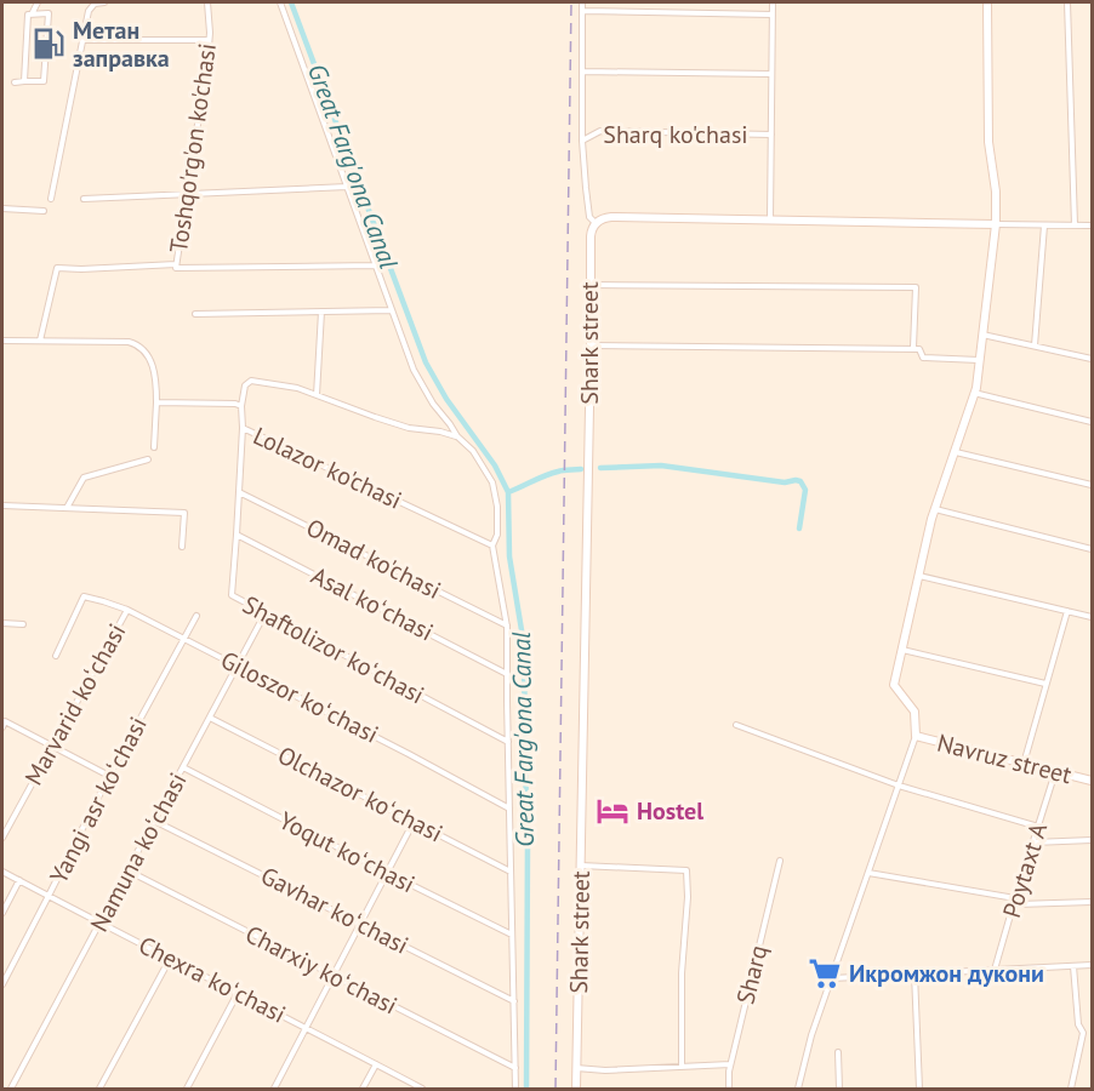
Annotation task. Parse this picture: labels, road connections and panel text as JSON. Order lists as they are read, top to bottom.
{
  "streets": {
    "main road": ["Shark street", "Navruz street"],
    "street": [
      "Sharq ko'chasi",
      "Toshqo'rg'on ko'chasi",
      "Lolazor ko'chasi",
      "Omad ko'chasi",
      "Asal koʻchasi",
      "Shaftolizor koʻchasi",
      "Giloszor koʻchasi",
      "Marvarid koʻchasi",
      "Olchazor koʻchasi",
      "Yangi asr koʻchasi",
      "Namuna koʻchasi",
      "Yoqut koʻchasi",
      "Poytaxt A",
      "Gavhar koʻchasi",
      "Charxiy koʻchasi",
      "Sharq",
      "Chexra koʻchasi"
    ]
  },
  "crossings": [
    ["Lolazor ko'chasi", "Shaftolizor koʻchasi"],
    ["Omad ko'chasi", "Shaftolizor koʻchasi"],
    ["Asal koʻchasi", "Shaftolizor koʻchasi"],
    ["Shaftolizor koʻchasi", "Namuna koʻchasi"],
    ["Giloszor koʻchasi", "Marvarid koʻchasi"],
    ["Giloszor koʻchasi", "Yangi asr koʻchasi"],
    ["Giloszor koʻchasi", "Namuna koʻchasi"],
    ["Navruz street", "Poytaxt A"],
    ["Olchazor koʻchasi", "Namuna koʻchasi"],
    ["Yangi asr koʻchasi", "Chexra koʻchasi"],
    ["Namuna koʻchasi", "Yoqut koʻchasi"],
    ["Namuna koʻchasi", "Gavhar koʻchasi"],
    ["Namuna koʻchasi", "Charxiy koʻchasi"],
    ["Namuna koʻchasi", "Chexra koʻchasi"]
  ],
  "water": ["Great Farg'ona Canal"],
  "places": {
    "fuel station": ["Метан заправка"],
    "hotel": ["Hostel"],
    "supermarket": ["Икромжон дукони"]
  }
}
